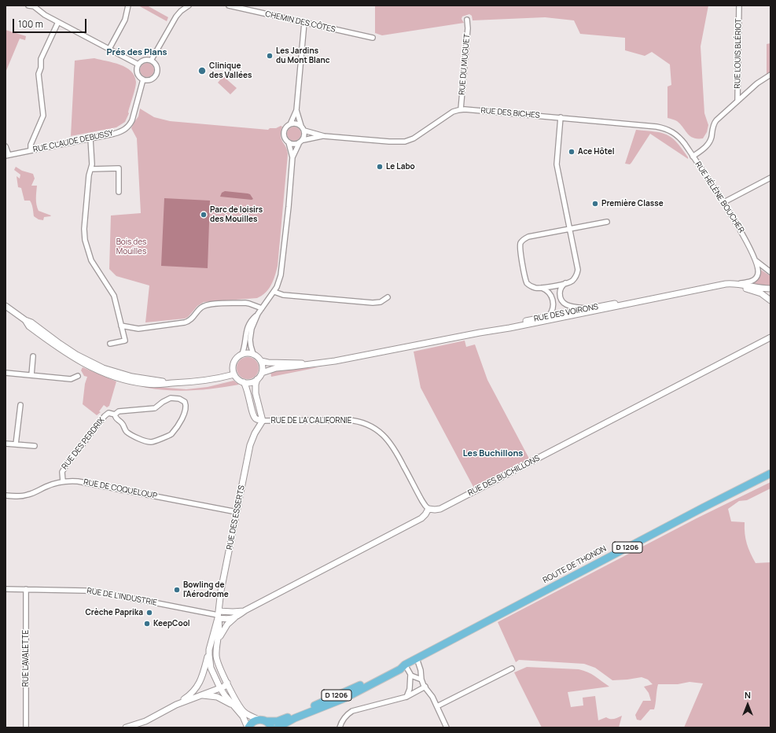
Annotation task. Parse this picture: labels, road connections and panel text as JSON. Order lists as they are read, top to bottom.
{
  "streets": {
    "main road": ["D 1206", "ROUTE DE THONON"],
    "street": [
      "CHEMIN DES CÔTES",
      "RUE LOUIS BLÉRIOT",
      "RUE DU MUGUET",
      "RUE DES BICHES",
      "RUE CLAUDE DEBUSSY",
      "RUE HÉLÈNE BOUCHER",
      "RUE DES VOIRONS",
      "RUE DE LA CALIFORNIE",
      "RUE DES PERDRIX",
      "RUE DES BUCHILLONS",
      "RUE DE COQUELOUP",
      "RUE DES ESSERTS",
      "RUE DE L'INDUSTRIE",
      "RUE LAVALETTE"
    ]
  },
  "crossings": [
    ["RUE LOUIS BLÉRIOT", "RUE HÉLÈNE BOUCHER"],
    ["RUE DU MUGUET", "RUE DES BICHES"],
    ["RUE DES BICHES", "RUE HÉLÈNE BOUCHER"],
    ["RUE HÉLÈNE BOUCHER", "RUE DES VOIRONS"],
    ["RUE DE LA CALIFORNIE", "RUE DES BUCHILLONS"],
    ["RUE DE LA CALIFORNIE", "RUE DES ESSERTS"],
    ["RUE DES PERDRIX", "RUE DE COQUELOUP"],
    ["RUE DE COQUELOUP", "RUE DES ESSERTS"],
    ["RUE DES ESSERTS", "ROUTE DE THONON"],
    ["RUE DES ESSERTS", "RUE DE L'INDUSTRIE"],
    ["RUE DE L'INDUSTRIE", "RUE LAVALETTE"]
  ],
  "districts": ["Prés des Plans", "Les Buchillons"],
  "parks": ["Bois des Mouilles"],
  "places": [
    "Les Jardins du Mont Blanc",
    "Clinique des Vallées",
    "Ace Hôtel",
    "Le Labo",
    "Première Classe",
    "Parc de loisirs des Mouilles",
    "Bowling de l'Aérodrome",
    "Crèche Paprika",
    "KeepCool"
  ],
  "scale_bar": "100 m",
  "north": "top"
}
